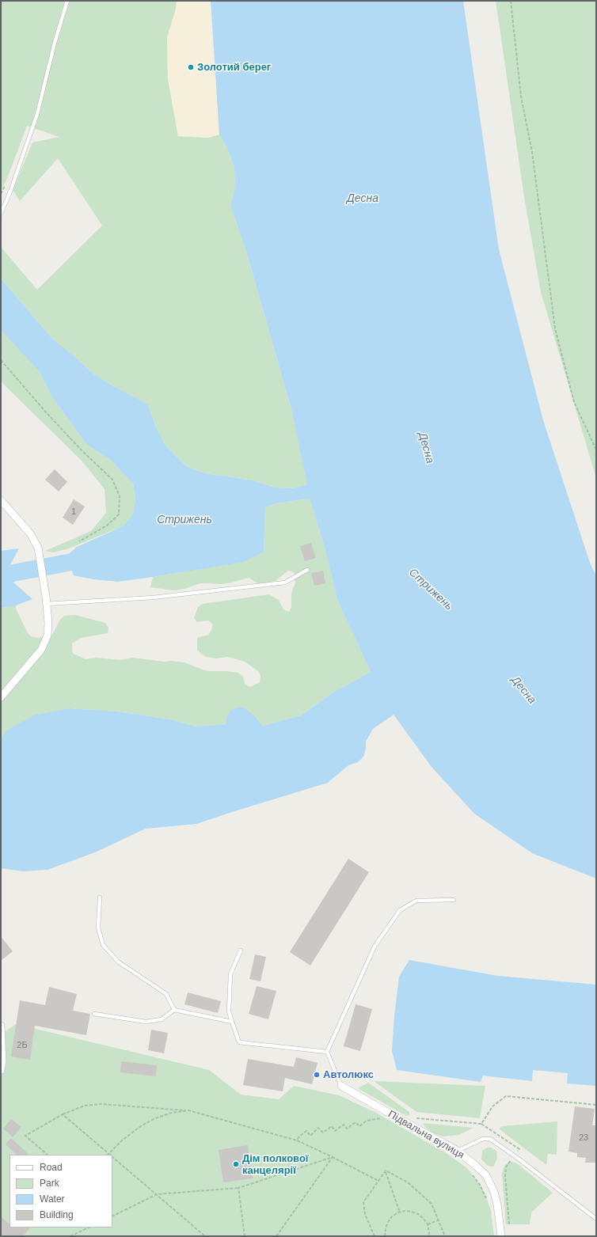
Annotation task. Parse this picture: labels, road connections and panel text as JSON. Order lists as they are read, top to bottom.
{
  "streets": {
    "street": ["Підвальна вулиця"]
  },
  "water": ["Десна", "Стрижень"],
  "places": ["Золотий берег", "Автолюкс", "Дім полкової канцелярії"],
  "house_numbers": ["1", "2Б", "23"],
  "legend": [
    "Road",
    "Park",
    "Water",
    "Building"
  ]
}
